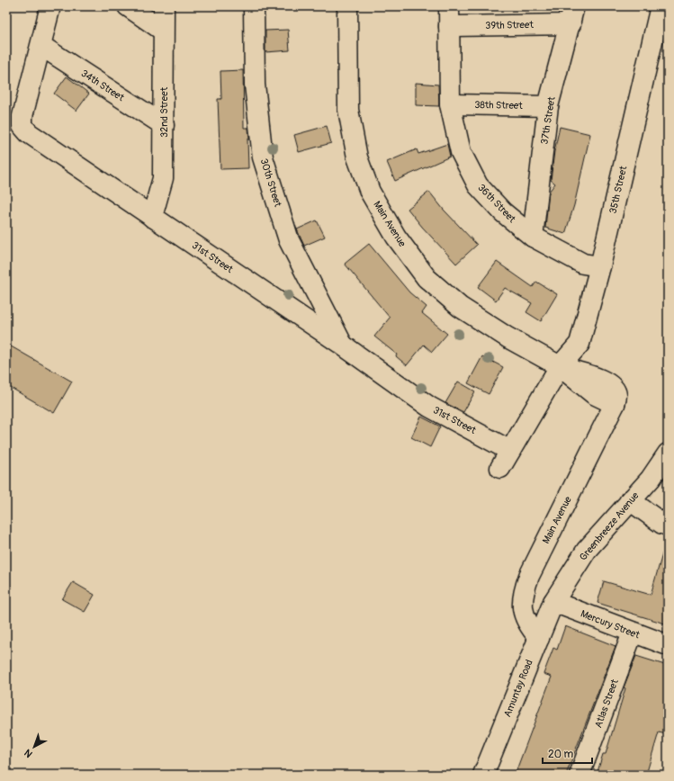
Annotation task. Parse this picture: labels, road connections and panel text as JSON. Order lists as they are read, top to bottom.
{
  "streets": {
    "street": [
      "39th Street",
      "34th Street",
      "38th Street",
      "32nd Street",
      "37th Street",
      "30th Street",
      "35th Street",
      "36th Street",
      "Main Avenue",
      "31st Street",
      "Greenbreeze Avenue",
      "Mercury Street",
      "Amuntay Road",
      "Atlas Street"
    ]
  },
  "crossings": [
    ["39th Street", "37th Street"],
    ["39th Street", "36th Street"],
    ["34th Street", "32nd Street"],
    ["34th Street", "31st Street"],
    ["38th Street", "37th Street"],
    ["38th Street", "36th Street"],
    ["32nd Street", "31st Street"],
    ["37th Street", "36th Street"],
    ["30th Street", "31st Street"],
    ["35th Street", "36th Street"],
    ["35th Street", "Main Avenue"],
    ["Main Avenue", "Amuntay Road"],
    ["Greenbreeze Avenue", "Mercury Street"],
    ["Greenbreeze Avenue", "Amuntay Road"],
    ["Mercury Street", "Amuntay Road"],
    ["Mercury Street", "Atlas Street"]
  ],
  "scale_bar": "20 m",
  "north": "bottom left"
}
